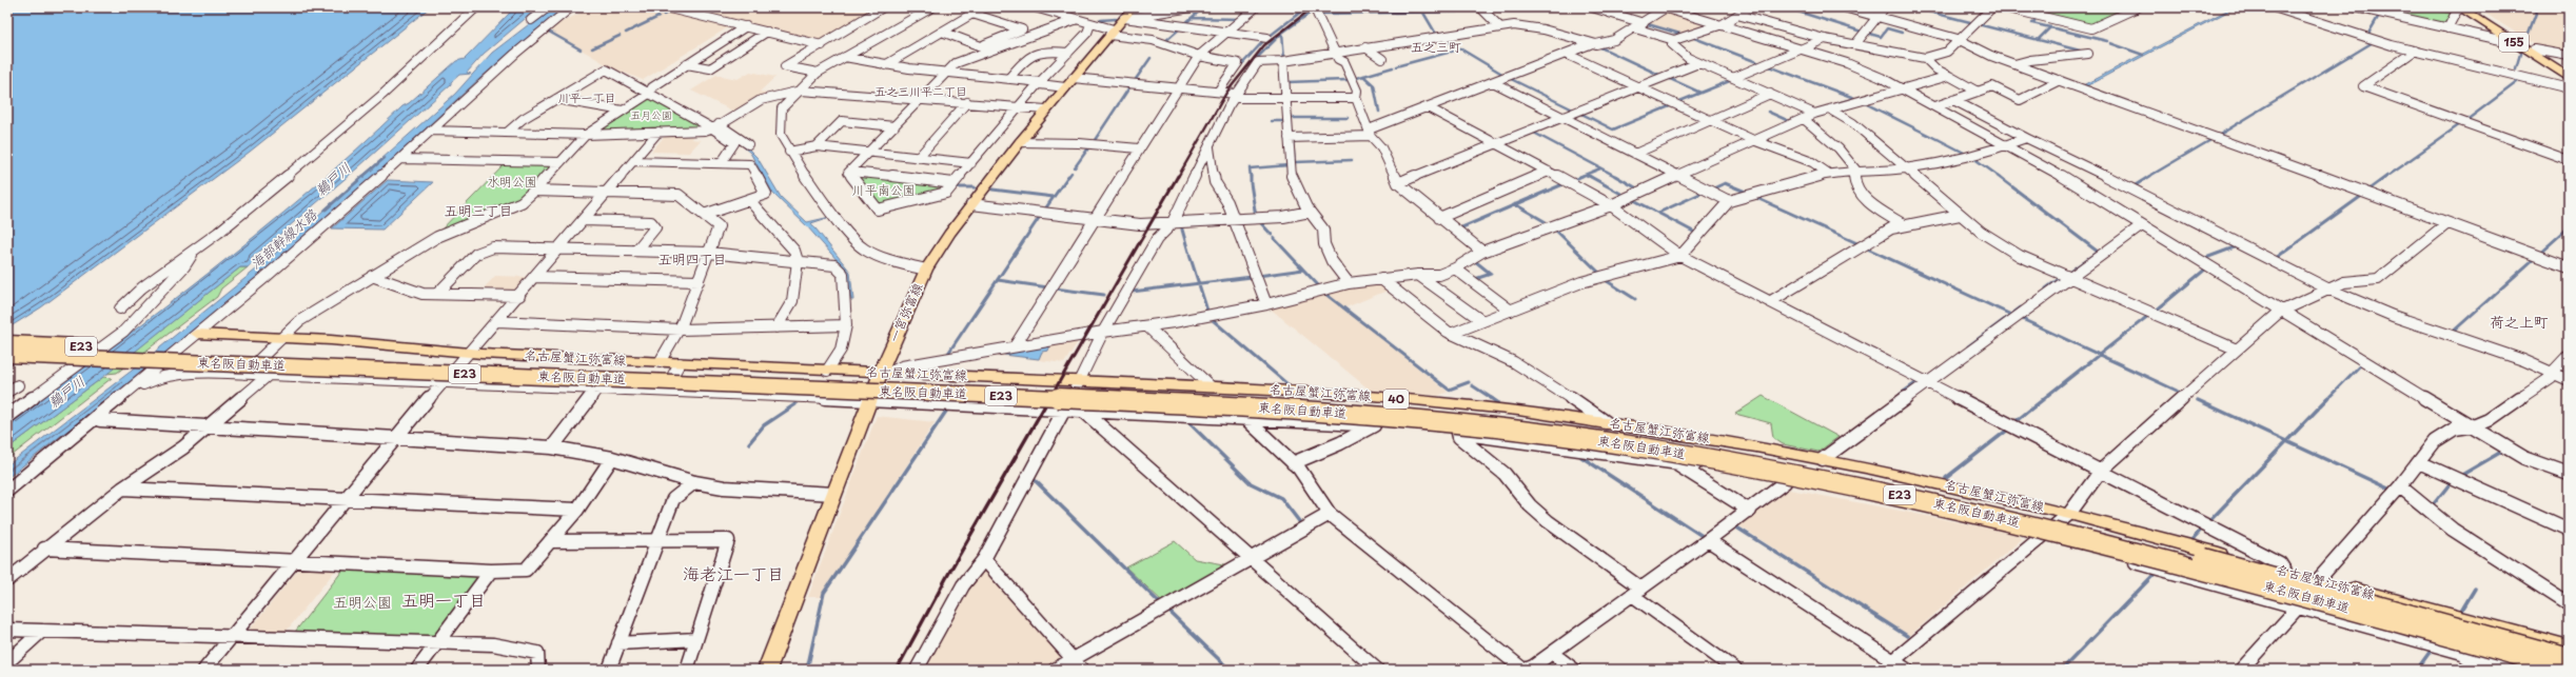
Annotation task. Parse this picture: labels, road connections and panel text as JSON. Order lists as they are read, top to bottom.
{
  "streets": {
    "highway": ["155", "E23", "東名阪自動車道"],
    "main road": ["一宮弥富線", "名古屋蟹江弥富線", "40"]
  },
  "crossings": [
    ["一宮弥富線", "名古屋蟹江弥富線"]
  ],
  "districts": [
    "五之三町",
    "五之三川平二丁目",
    "川平一丁目",
    "五明三丁目",
    "五明四丁目",
    "荷之上町",
    "海老江一丁目",
    "五明一丁目"
  ],
  "water": ["鵜戸川", "海部幹線水路"],
  "parks": [
    "五月公園",
    "水明公園",
    "川平南公園",
    "五明公園"
  ]
}
